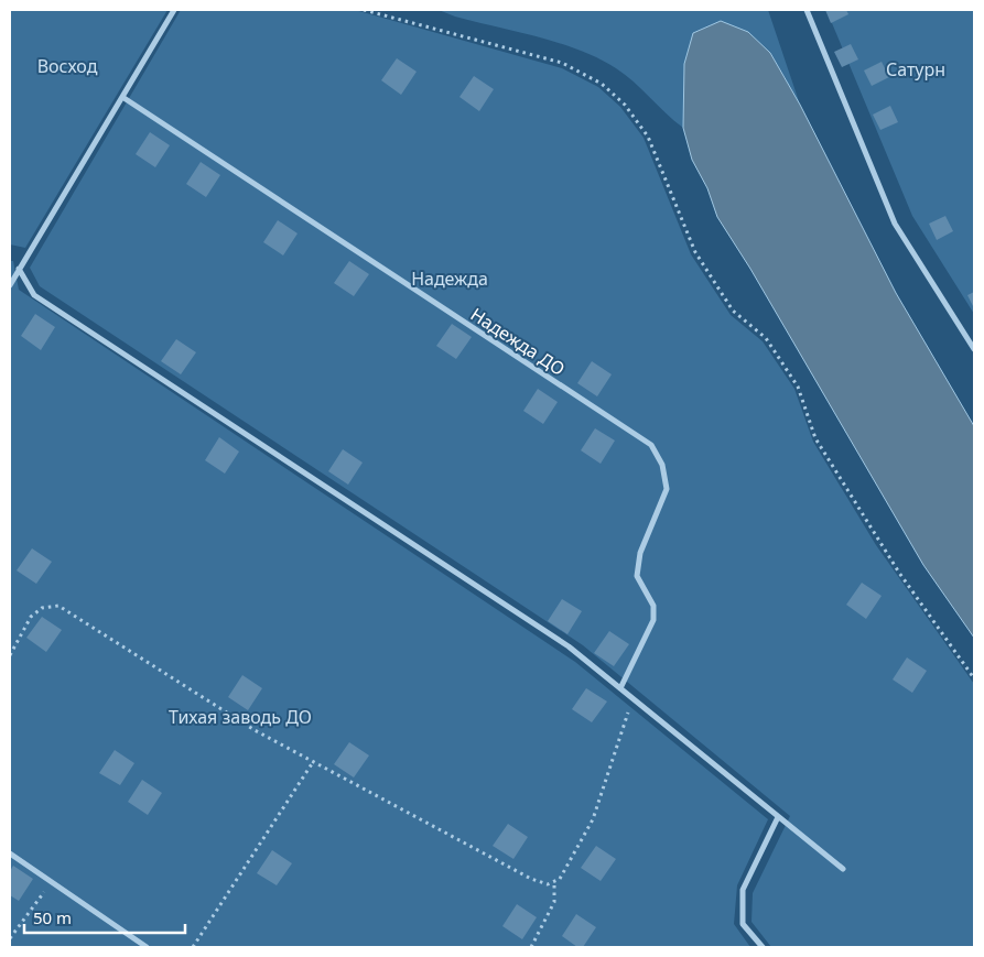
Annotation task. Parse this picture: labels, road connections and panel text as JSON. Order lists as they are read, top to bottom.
{
  "streets": {
    "street": ["Надежда ДО"]
  },
  "parks": [
    "Восход",
    "Сатурн",
    "Надежда",
    "Тихая заводь ДО"
  ],
  "scale_bar": "50 m"
}
